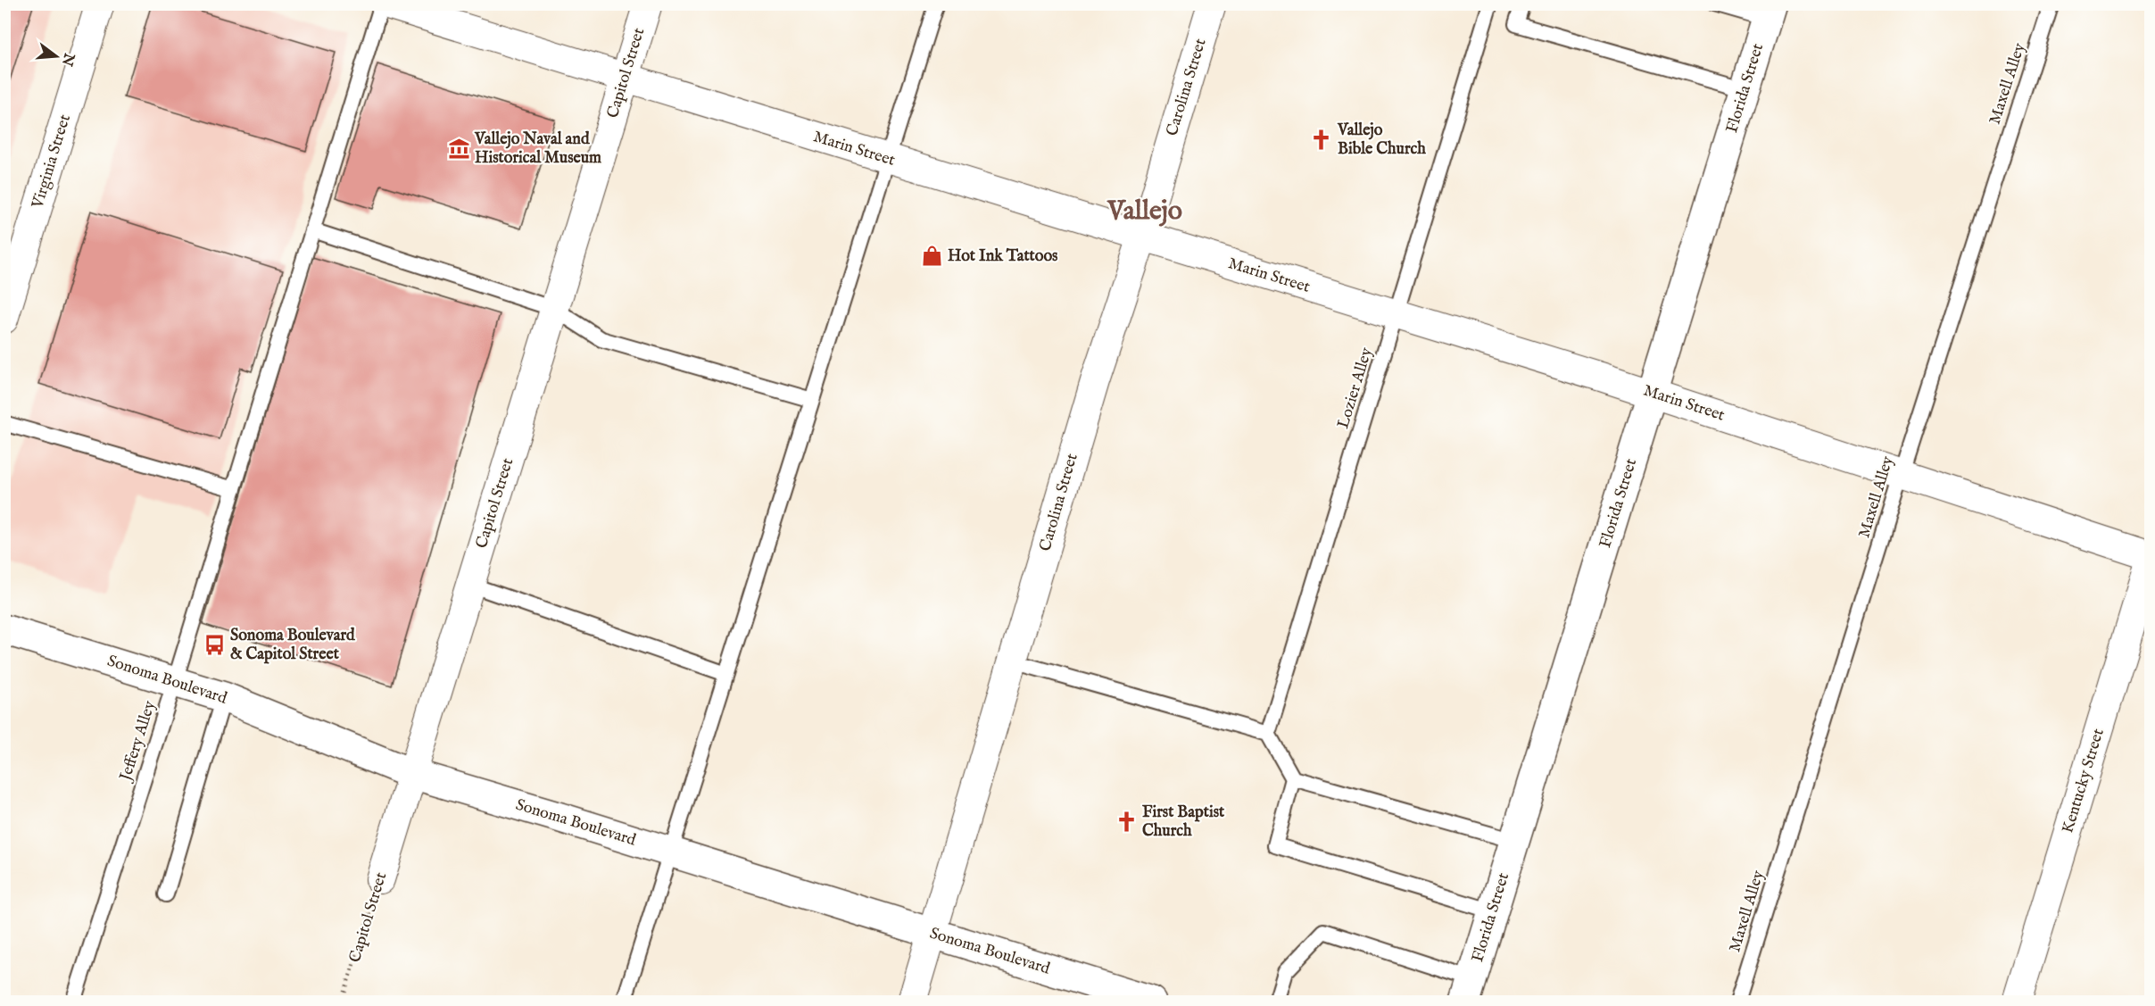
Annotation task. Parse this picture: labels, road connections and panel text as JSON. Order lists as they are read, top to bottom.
{
  "streets": {
    "main road": ["Florida Street", "Sonoma Boulevard"],
    "street": [
      "Capitol Street",
      "Carolina Street",
      "Marin Street",
      "Virginia Street",
      "Kentucky Street"
    ],
    "lane": ["Maxell Alley", "Lozier Alley", "Jeffery Alley"]
  },
  "crossings": [
    ["Capitol Street", "Marin Street"],
    ["Capitol Street", "Sonoma Boulevard"],
    ["Maxell Alley", "Marin Street"],
    ["Carolina Street", "Marin Street"],
    ["Carolina Street", "Sonoma Boulevard"],
    ["Florida Street", "Marin Street"],
    ["Marin Street", "Lozier Alley"],
    ["Marin Street", "Jeffery Alley"],
    ["Marin Street", "Kentucky Street"],
    ["Sonoma Boulevard", "Jeffery Alley"]
  ],
  "districts": ["Vallejo"],
  "places": {
    "church": ["Vallejo Bible Church", "First Baptist Church"],
    "museum": ["Vallejo Naval and Historical Museum"],
    "shop": ["Hot Ink Tattoos"],
    "bus stop": ["Sonoma Boulevard & Capitol Street"]
  },
  "north": "right"
}
